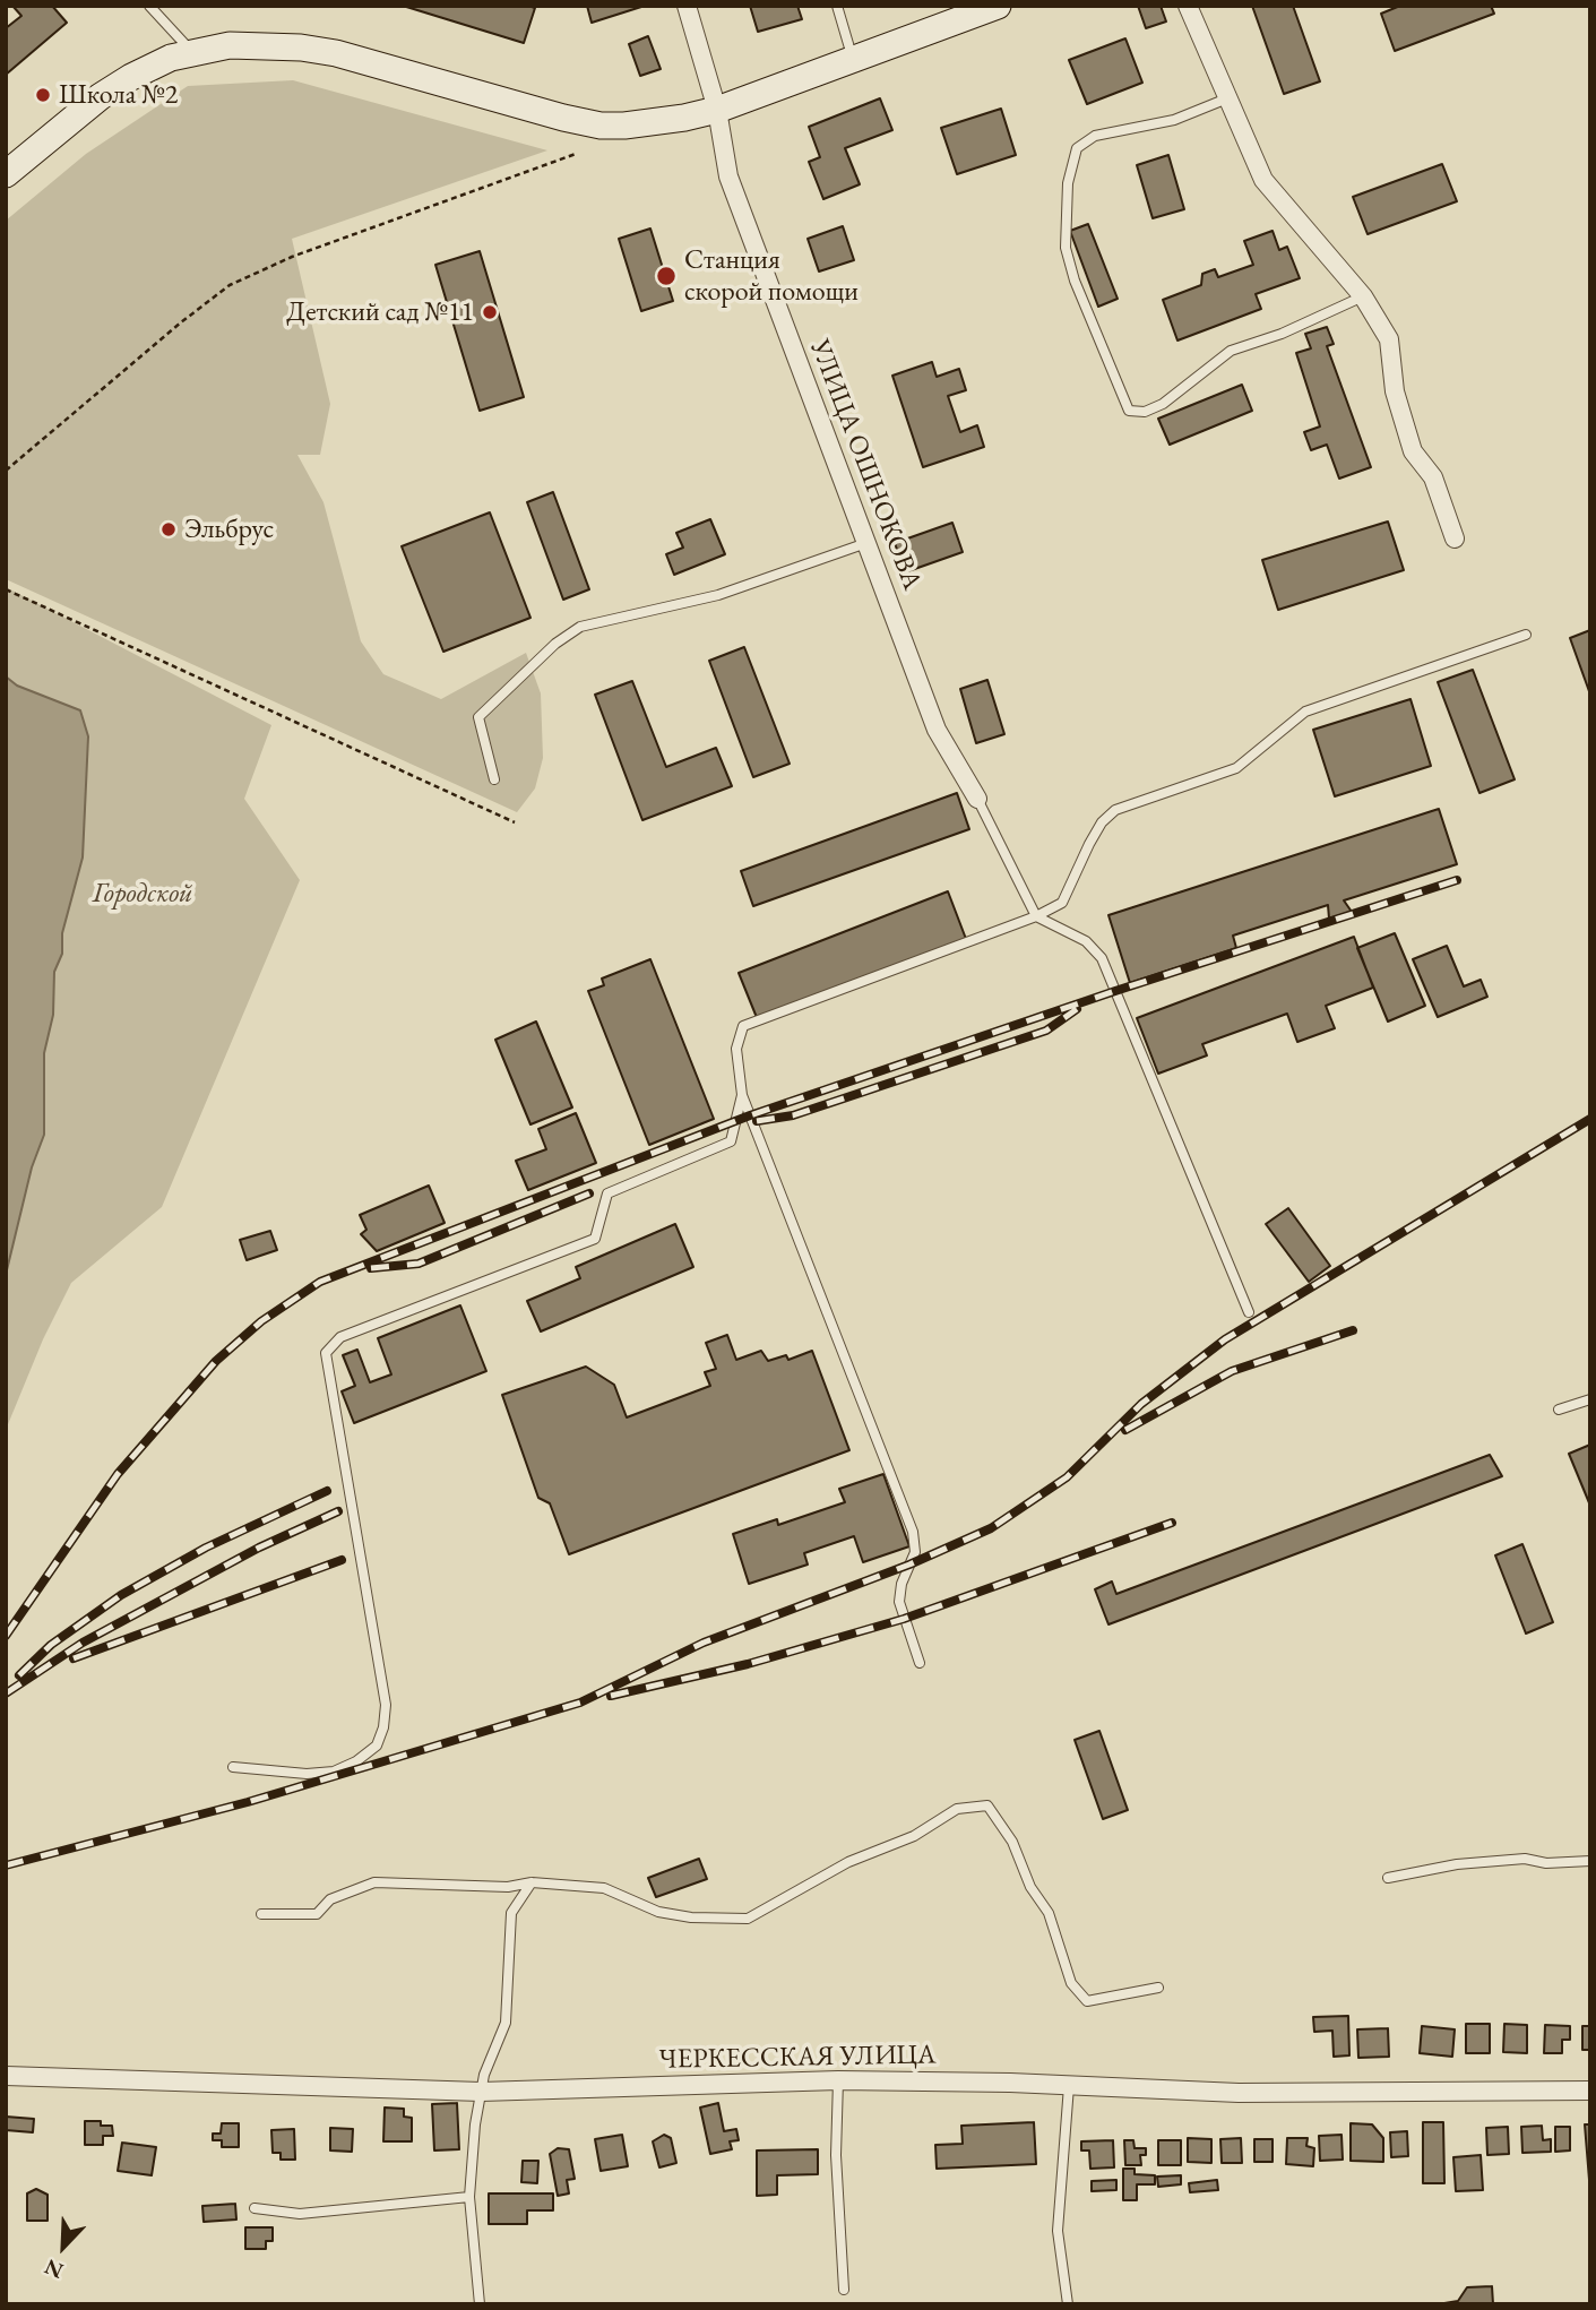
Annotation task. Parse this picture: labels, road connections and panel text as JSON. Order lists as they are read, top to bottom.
{
  "streets": {
    "street": ["УЛИЦА ОШНОКОВА", "ЧЕРКЕССКАЯ УЛИЦА"]
  },
  "parks": ["Городской"],
  "places": [
    "Школа №2",
    "Станция скорой помощи",
    "Детский сад №11",
    "Эльбрус"
  ],
  "north": "bottom left"
}
